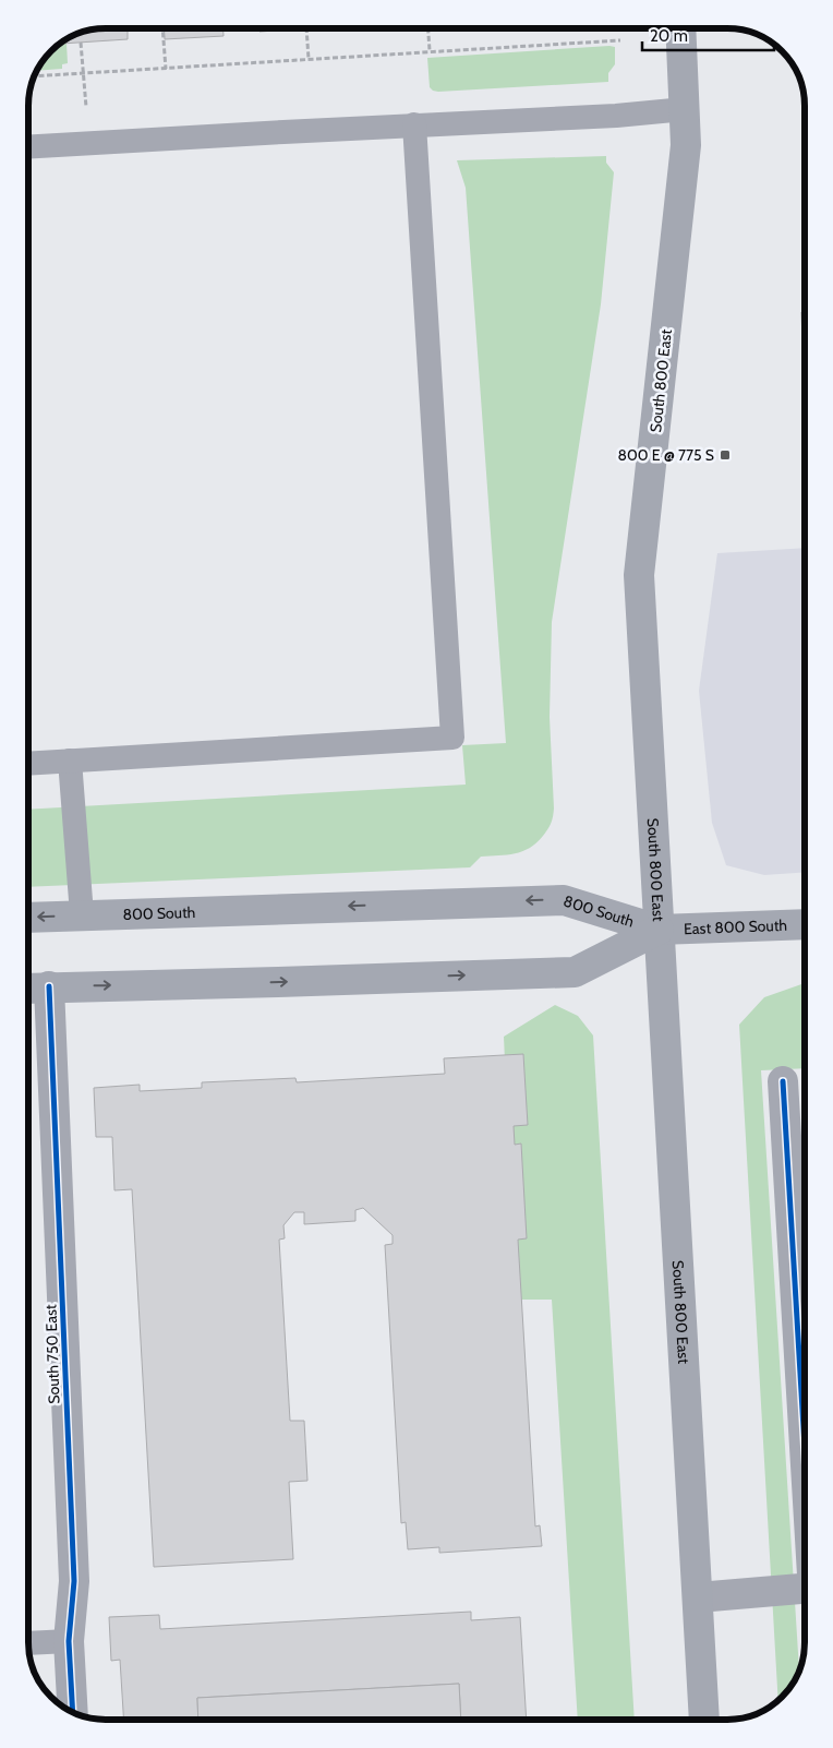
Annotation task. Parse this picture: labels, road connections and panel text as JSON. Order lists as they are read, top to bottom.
{
  "streets": {
    "main road": ["South 800 East", "800 South", "East 800 South"],
    "street": ["South 750 East"]
  },
  "crossings": [
    ["South 800 East", "800 South"],
    ["South 800 East", "East 800 South"],
    ["800 South", "East 800 South"],
    ["800 South", "South 750 East"]
  ],
  "places": {
    "transit": ["800 E @ 775 S"]
  },
  "scale_bar": "20 m"
}
